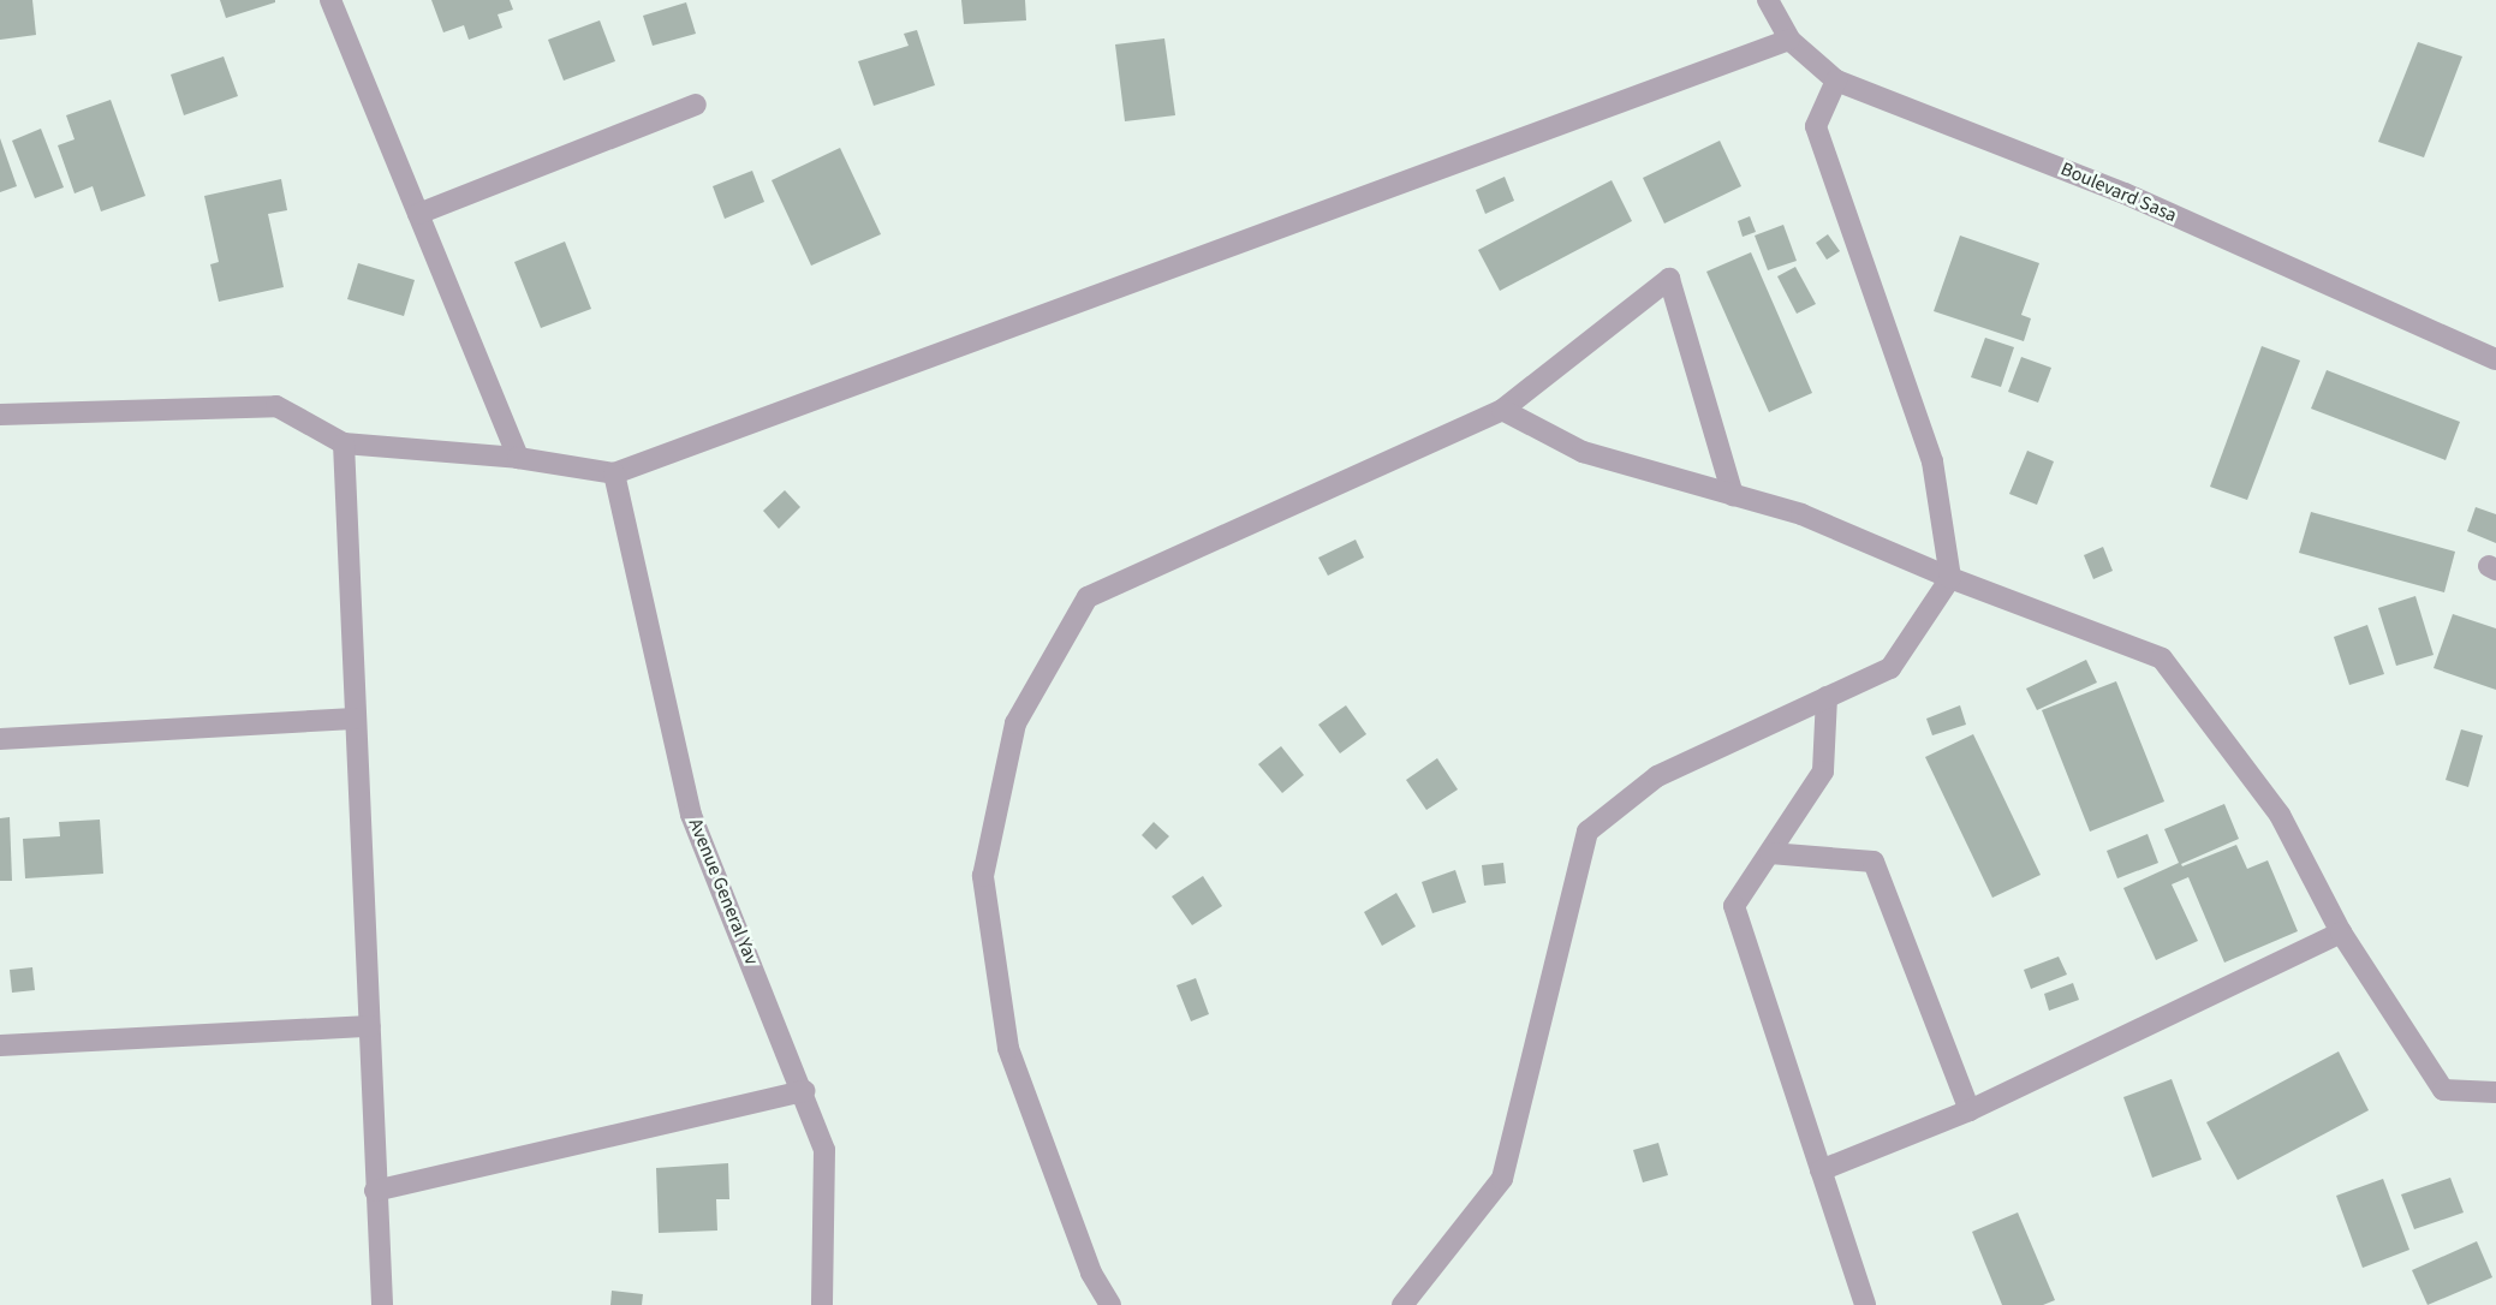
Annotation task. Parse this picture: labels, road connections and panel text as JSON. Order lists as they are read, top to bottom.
{
  "streets": {
    "street": ["Boulevard Sasa", "Avenue General Yav"]
  }
}
